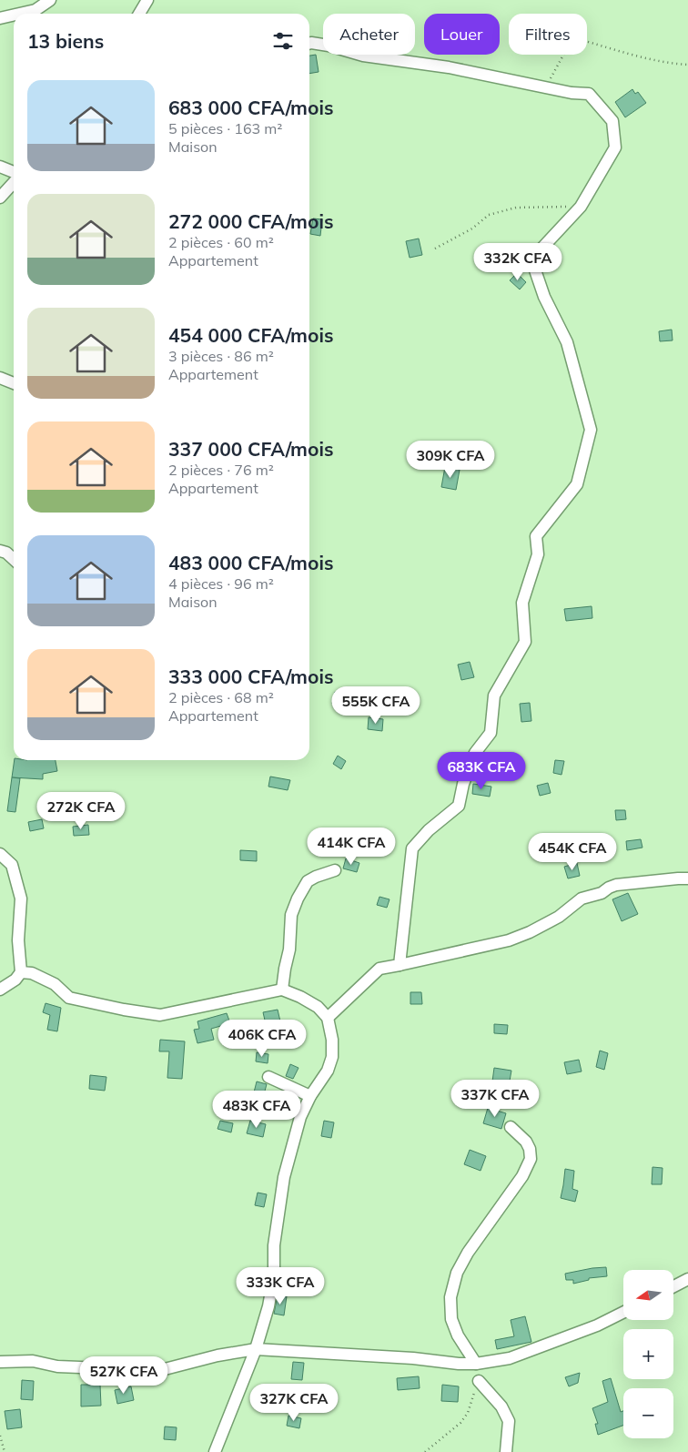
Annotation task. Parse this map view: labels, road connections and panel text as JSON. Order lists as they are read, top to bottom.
{
  "north": "left",
  "page": {
    "chip": ["Acheter", "Louer", "Filtres"],
    "heading": "13 biens",
    "list": [
      {
        "name": "683 000 CFA/mois",
        "note": "5 pièces · 163 m² · Maison"
      },
      {
        "name": "272 000 CFA/mois",
        "note": "2 pièces · 60 m² · Appartement"
      },
      {
        "name": "454 000 CFA/mois",
        "note": "3 pièces · 86 m² · Appartement"
      },
      {
        "name": "337 000 CFA/mois",
        "note": "2 pièces · 76 m² · Appartement"
      },
      {
        "name": "483 000 CFA/mois",
        "note": "4 pièces · 96 m² · Maison"
      },
      {
        "name": "333 000 CFA/mois",
        "note": "2 pièces · 68 m² · Appartement"
      }
    ],
    "price": [
      "332K CFA",
      "309K CFA",
      "555K CFA",
      "683K CFA",
      "272K CFA",
      "414K CFA",
      "454K CFA",
      "406K CFA",
      "337K CFA",
      "483K CFA",
      "333K CFA",
      "527K CFA",
      "327K CFA"
    ],
    "map_buttons": ["+", "−"]
  }
}
